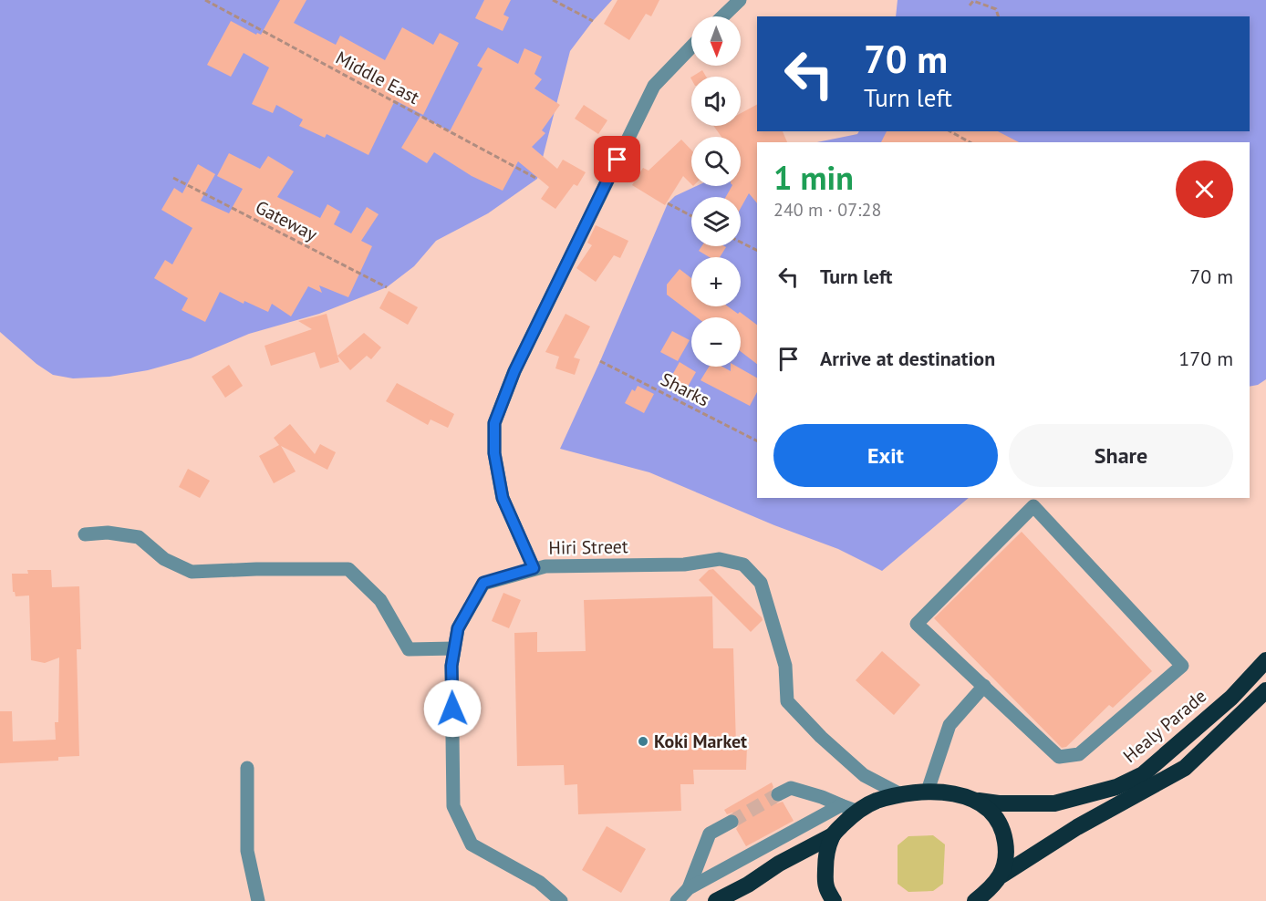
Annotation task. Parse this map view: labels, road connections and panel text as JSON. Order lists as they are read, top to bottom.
{
  "streets": {
    "highway": ["Healy Parade"],
    "street": ["Hiri Street"],
    "path": ["Middle East", "Gateway", "Sharks"]
  },
  "crossings": [
    ["Hiri Street", "Healy Parade"]
  ],
  "places": ["Koki Market"],
  "north": "bottom",
  "page": {
    "map_buttons": ["+", "−"],
    "turn": ["70 m", "Turn left"],
    "heading": ["1 min", "240 m · 07:28"],
    "list": [
      {
        "name": "Turn left",
        "value": "70 m"
      },
      {
        "name": "Arrive at destination",
        "value": "170 m"
      }
    ],
    "buttons": ["Exit", "Share"]
  }
}
